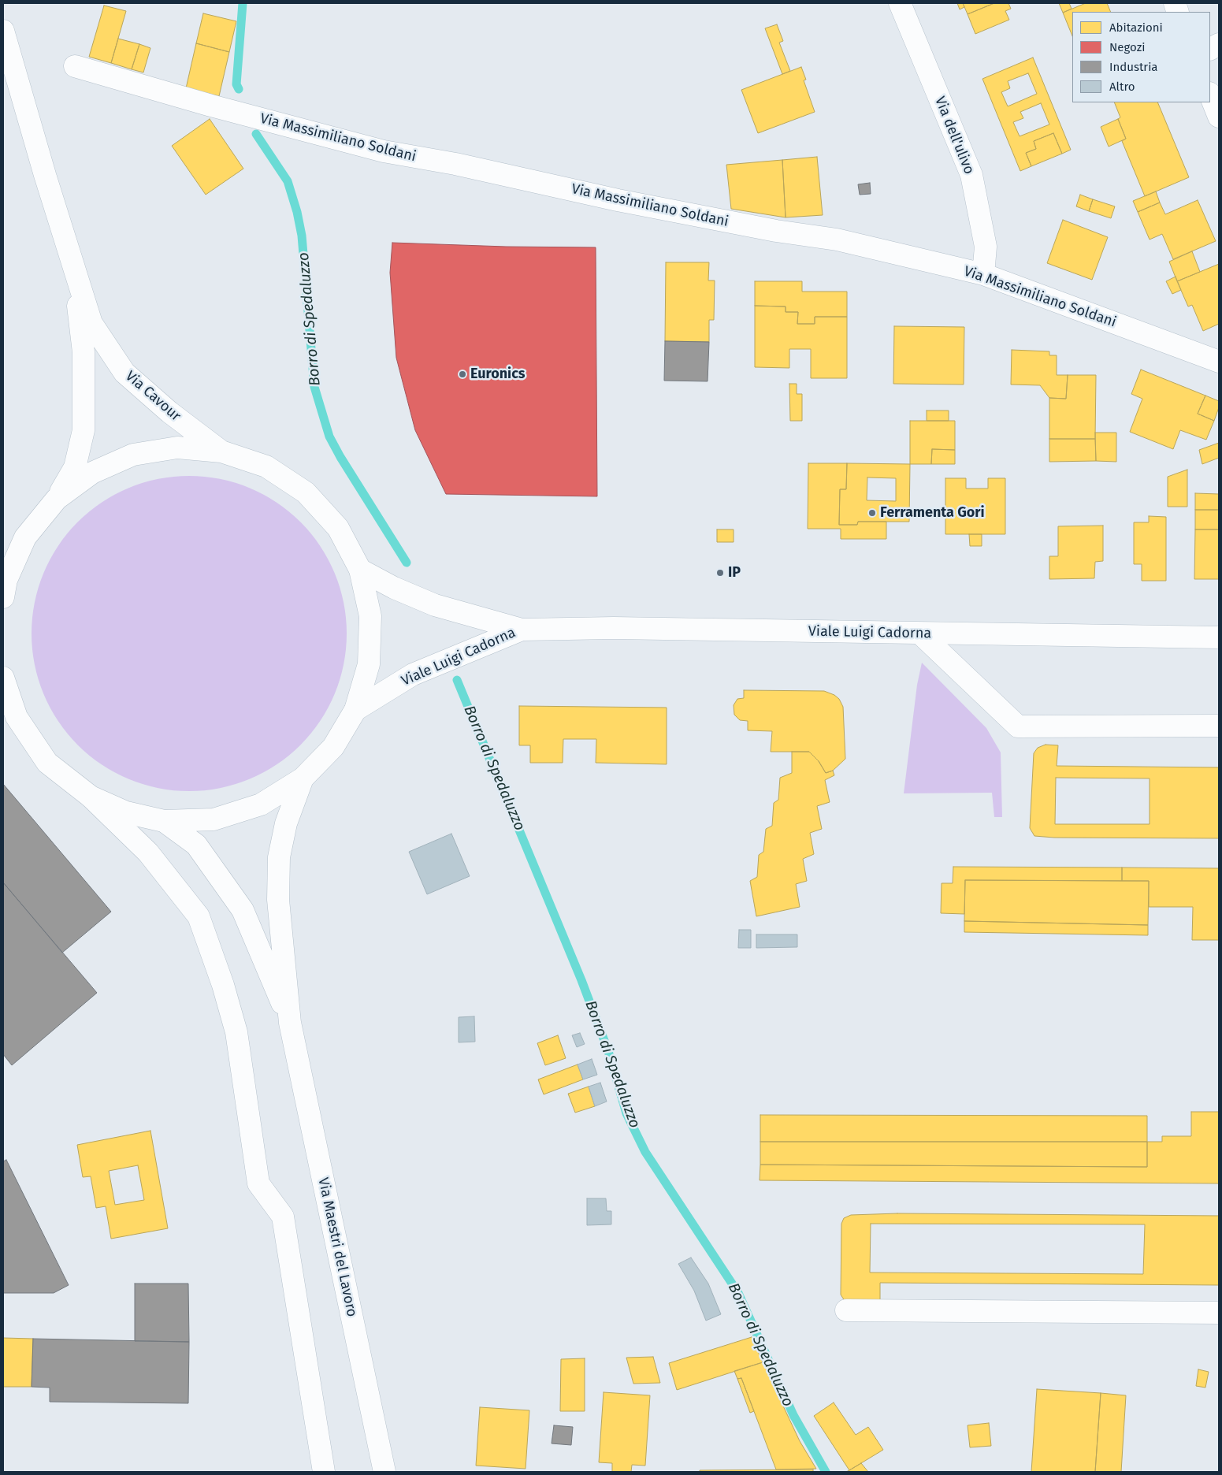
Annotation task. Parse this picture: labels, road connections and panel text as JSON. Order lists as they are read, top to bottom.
{
  "streets": {
    "street": [
      "Via dell'ulivo",
      "Via Massimiliano Soldani",
      "Via Cavour",
      "Viale Luigi Cadorna",
      "Via Maestri del Lavoro"
    ]
  },
  "crossings": [
    ["Via dell'ulivo", "Via Massimiliano Soldani"]
  ],
  "water": ["Borro di Spedaluzzo"],
  "places": ["Euronics", "Ferramenta Gori", "IP"],
  "legend": [
    "Abitazioni",
    "Negozi",
    "Industria",
    "Altro"
  ]
}
